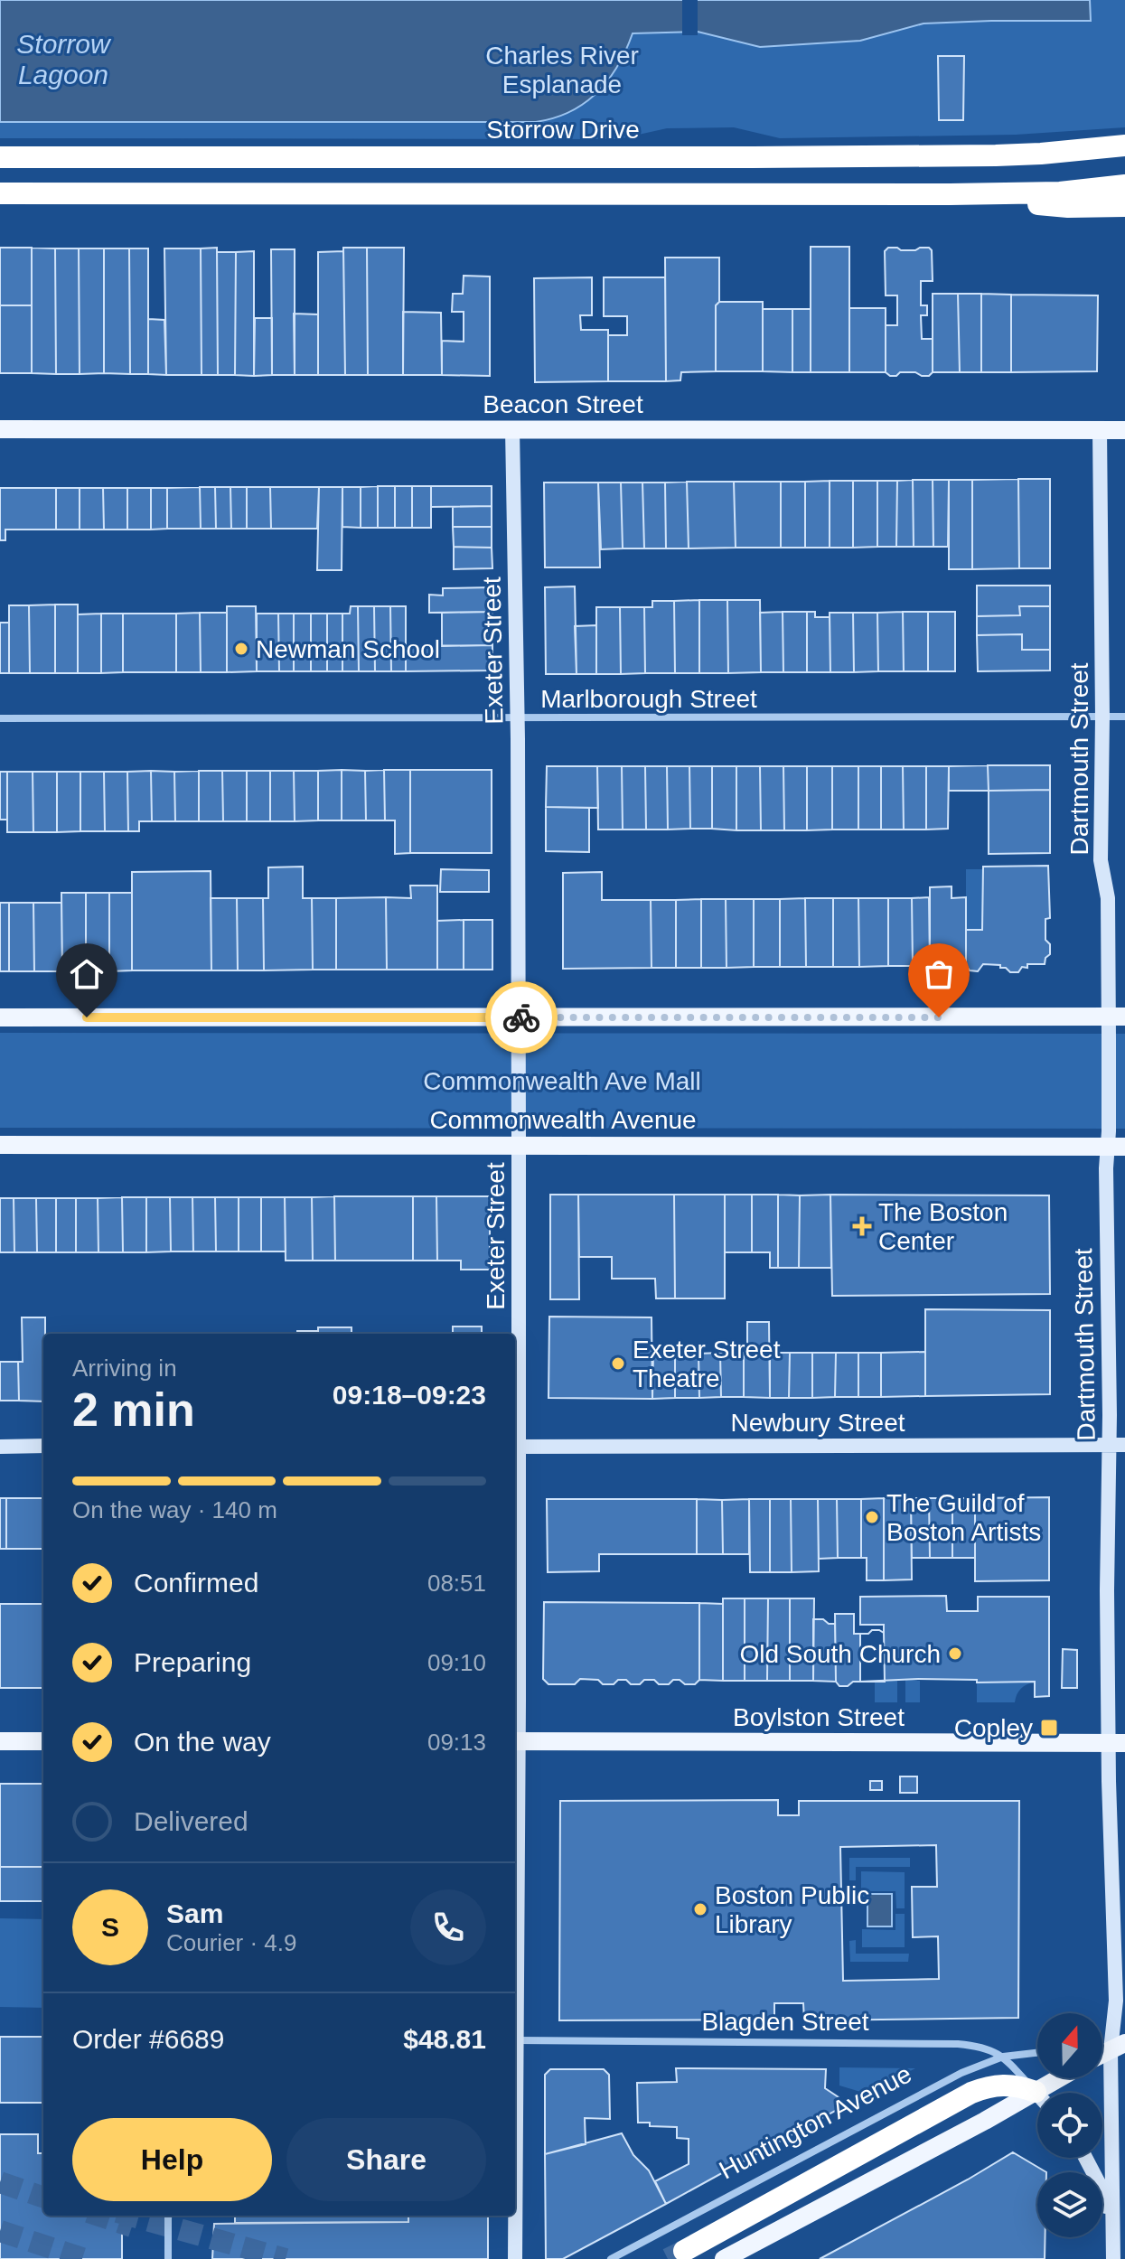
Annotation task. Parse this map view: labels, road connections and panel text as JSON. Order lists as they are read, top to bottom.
{
  "streets": {
    "highway": ["Storrow Drive"],
    "main road": [
      "Beacon Street",
      "Exeter Street",
      "Dartmouth Street",
      "Commonwealth Avenue",
      "Newbury Street",
      "Boylston Street"
    ],
    "street": ["Marlborough Street", "Blagden Street", "Huntington Avenue"]
  },
  "crossings": [
    ["Beacon Street", "Exeter Street"],
    ["Beacon Street", "Dartmouth Street"],
    ["Exeter Street", "Marlborough Street"],
    ["Exeter Street", "Commonwealth Avenue"],
    ["Exeter Street", "Boylston Street"],
    ["Exeter Street", "Blagden Street"],
    ["Marlborough Street", "Dartmouth Street"],
    ["Dartmouth Street", "Commonwealth Avenue"],
    ["Dartmouth Street", "Newbury Street"],
    ["Dartmouth Street", "Boylston Street"],
    ["Blagden Street", "Huntington Avenue"]
  ],
  "water": ["Storrow Lagoon"],
  "parks": ["Charles River Esplanade", "Commonwealth Ave Mall"],
  "places": {
    "other": [
      "Newman School",
      "Exeter Street Theatre",
      "The Guild of Boston Artists",
      "Old South Church",
      "Boston Public Library"
    ],
    "health": ["The Boston Center"],
    "transit": ["Copley"]
  },
  "north": "top",
  "page": {
    "heading": ["2 min", "Arriving in", "09:18–09:23"],
    "panel": [
      "Sam",
      "Courier · 4.9",
      "Order #6689",
      "$48.81"
    ],
    "bar": "On the way · 140 m",
    "list": [
      ["Confirmed", "08:51"],
      ["Preparing", "09:10"],
      ["On the way", "09:13"],
      "Delivered"
    ],
    "round": "S",
    "buttons": ["Help", "Share"]
  }
}
